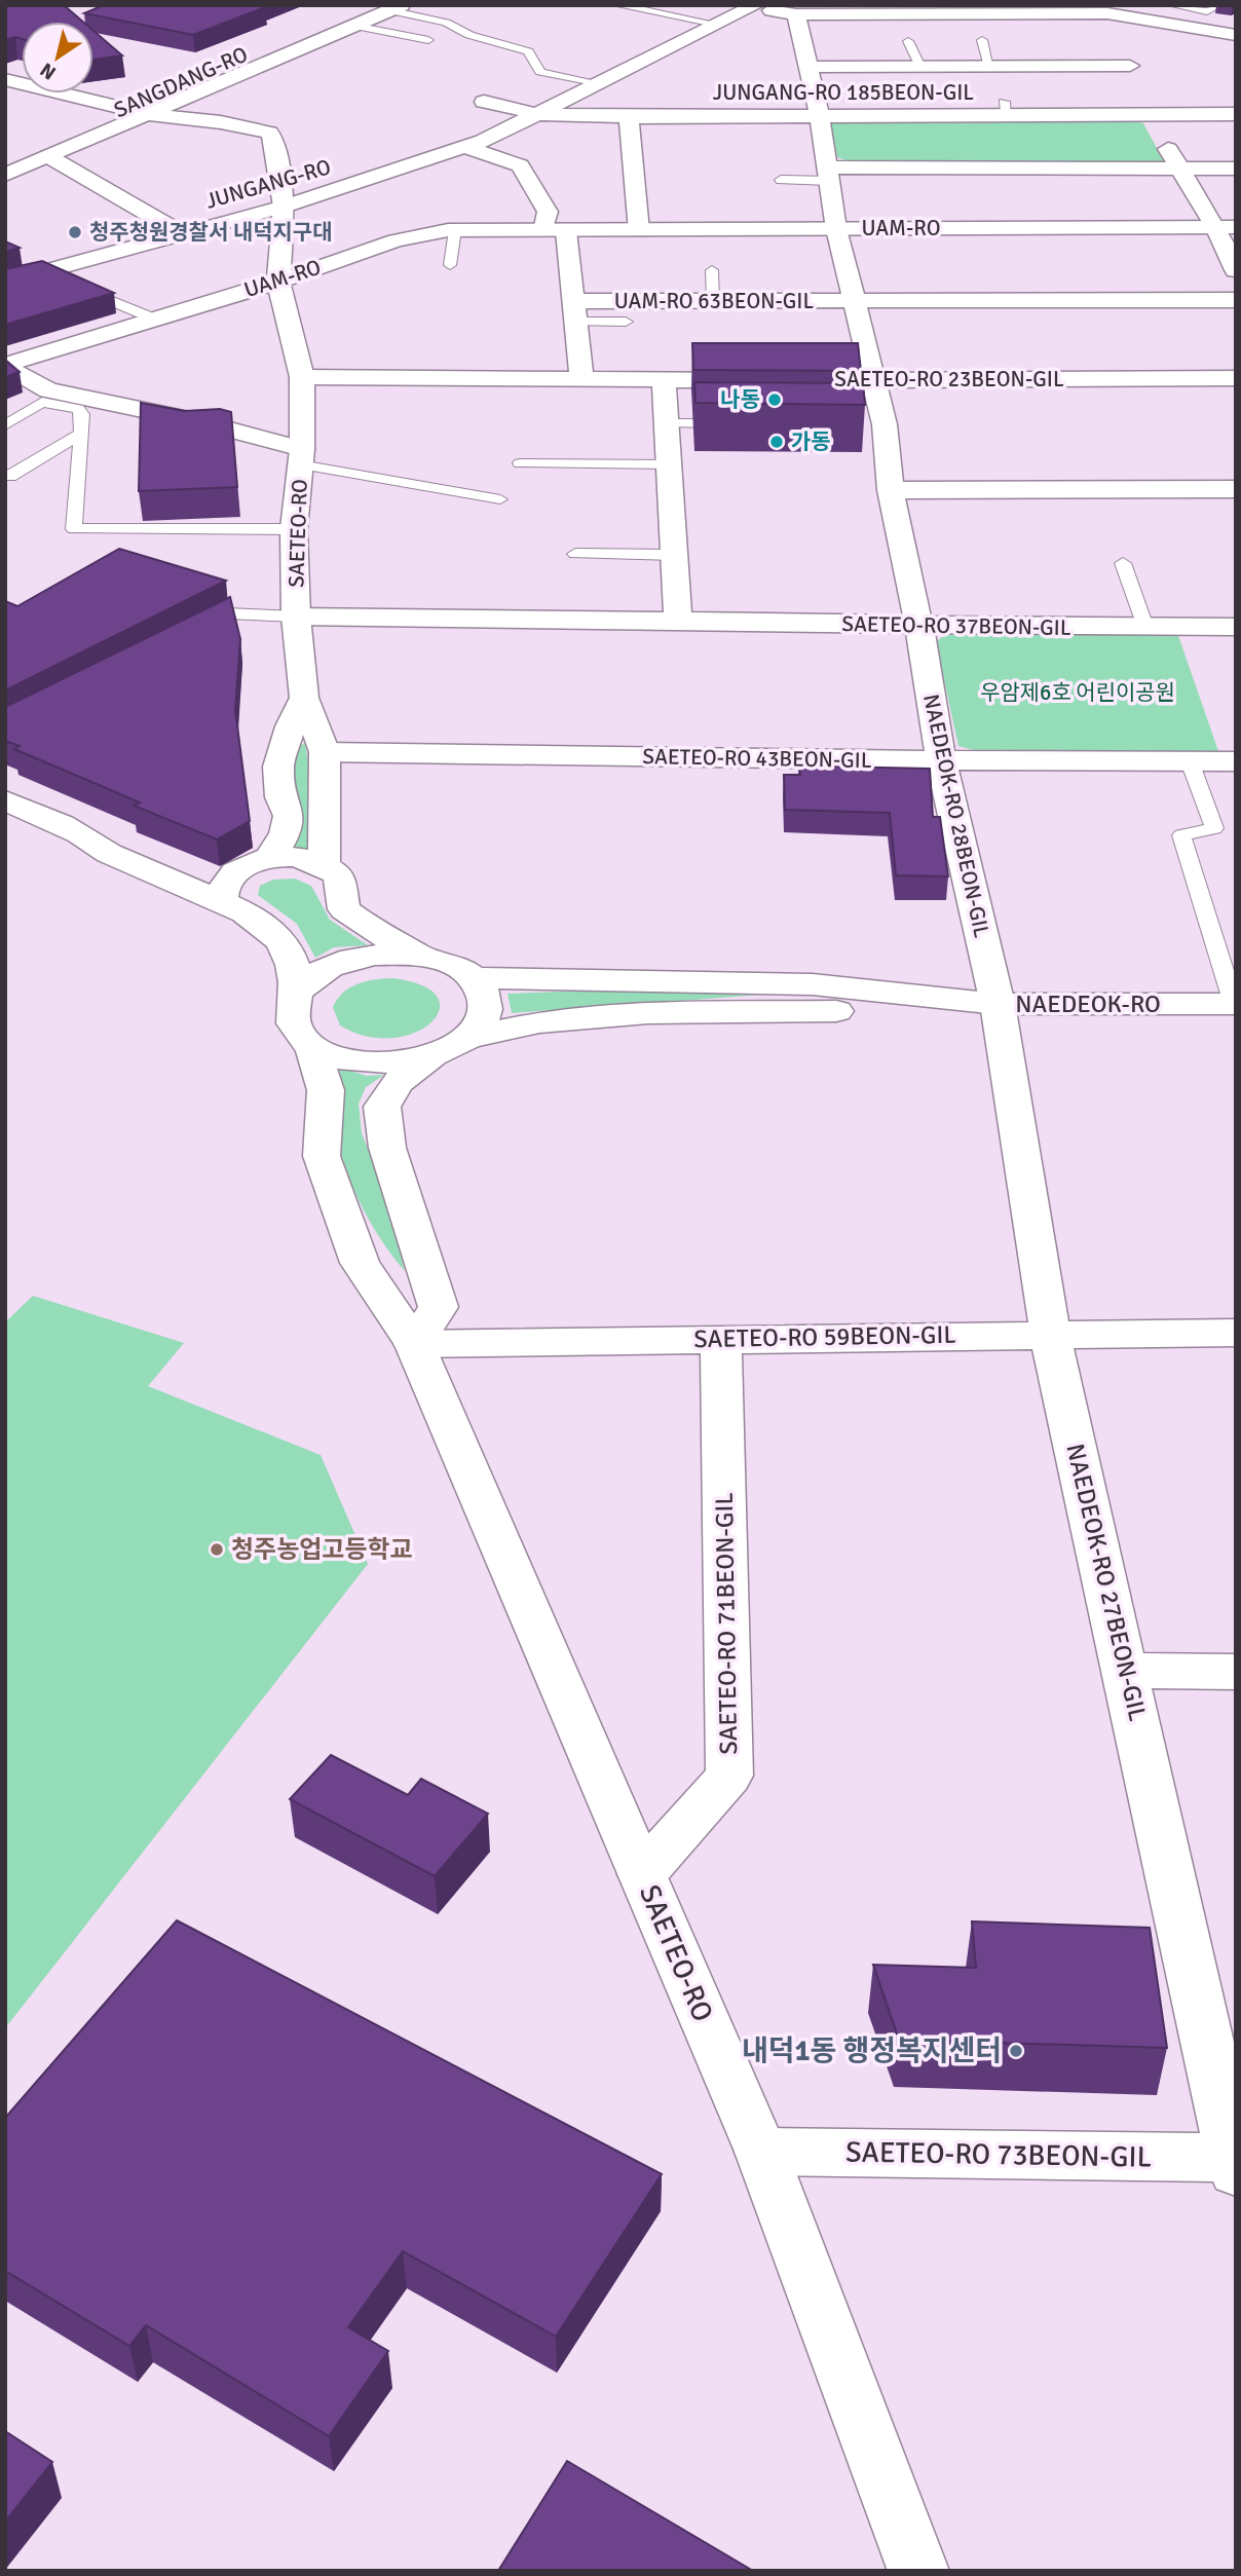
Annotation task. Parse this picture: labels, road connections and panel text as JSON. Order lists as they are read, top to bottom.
{
  "streets": {
    "street": [
      "SANGDANG-RO",
      "JUNGANG-RO 185BEON-GIL",
      "JUNGANG-RO",
      "UAM-RO",
      "UAM-RO 63BEON-GIL",
      "SAETEO-RO 23BEON-GIL",
      "SAETEO-RO",
      "SAETEO-RO 37BEON-GIL",
      "SAETEO-RO 43BEON-GIL",
      "NAEDEOK-RO 28BEON-GIL",
      "NAEDEOK-RO",
      "SAETEO-RO 59BEON-GIL",
      "NAEDEOK-RO 27BEON-GIL",
      "SAETEO-RO 71BEON-GIL",
      "SAETEO-RO 73BEON-GIL"
    ]
  },
  "crossings": [
    ["SANGDANG-RO", "JUNGANG-RO"],
    ["JUNGANG-RO 185BEON-GIL", "JUNGANG-RO"],
    ["JUNGANG-RO 185BEON-GIL", "UAM-RO 63BEON-GIL"],
    ["JUNGANG-RO", "SAETEO-RO"],
    ["UAM-RO", "UAM-RO 63BEON-GIL"],
    ["UAM-RO", "SAETEO-RO"],
    ["UAM-RO 63BEON-GIL", "SAETEO-RO 23BEON-GIL"],
    ["UAM-RO 63BEON-GIL", "SAETEO-RO 37BEON-GIL"],
    ["UAM-RO 63BEON-GIL", "NAEDEOK-RO 28BEON-GIL"],
    ["SAETEO-RO", "SAETEO-RO 37BEON-GIL"],
    ["SAETEO-RO", "SAETEO-RO 59BEON-GIL"],
    ["SAETEO-RO", "SAETEO-RO 71BEON-GIL"],
    ["SAETEO-RO", "SAETEO-RO 73BEON-GIL"],
    ["SAETEO-RO 37BEON-GIL", "NAEDEOK-RO 28BEON-GIL"],
    ["SAETEO-RO 43BEON-GIL", "NAEDEOK-RO 28BEON-GIL"],
    ["SAETEO-RO 43BEON-GIL", "NAEDEOK-RO"],
    ["NAEDEOK-RO 28BEON-GIL", "NAEDEOK-RO"],
    ["NAEDEOK-RO 28BEON-GIL", "NAEDEOK-RO 27BEON-GIL"],
    ["NAEDEOK-RO", "NAEDEOK-RO 27BEON-GIL"],
    ["SAETEO-RO 59BEON-GIL", "NAEDEOK-RO 27BEON-GIL"],
    ["SAETEO-RO 59BEON-GIL", "SAETEO-RO 71BEON-GIL"],
    ["NAEDEOK-RO 27BEON-GIL", "SAETEO-RO 73BEON-GIL"]
  ],
  "parks": ["우암제6호 어린이공원"],
  "places": [
    "청주청원경찰서 내덕지구대",
    "나동",
    "가동",
    "청주농업고등학교",
    "내덕1동 행정복지센터"
  ],
  "north": "bottom left"
}
